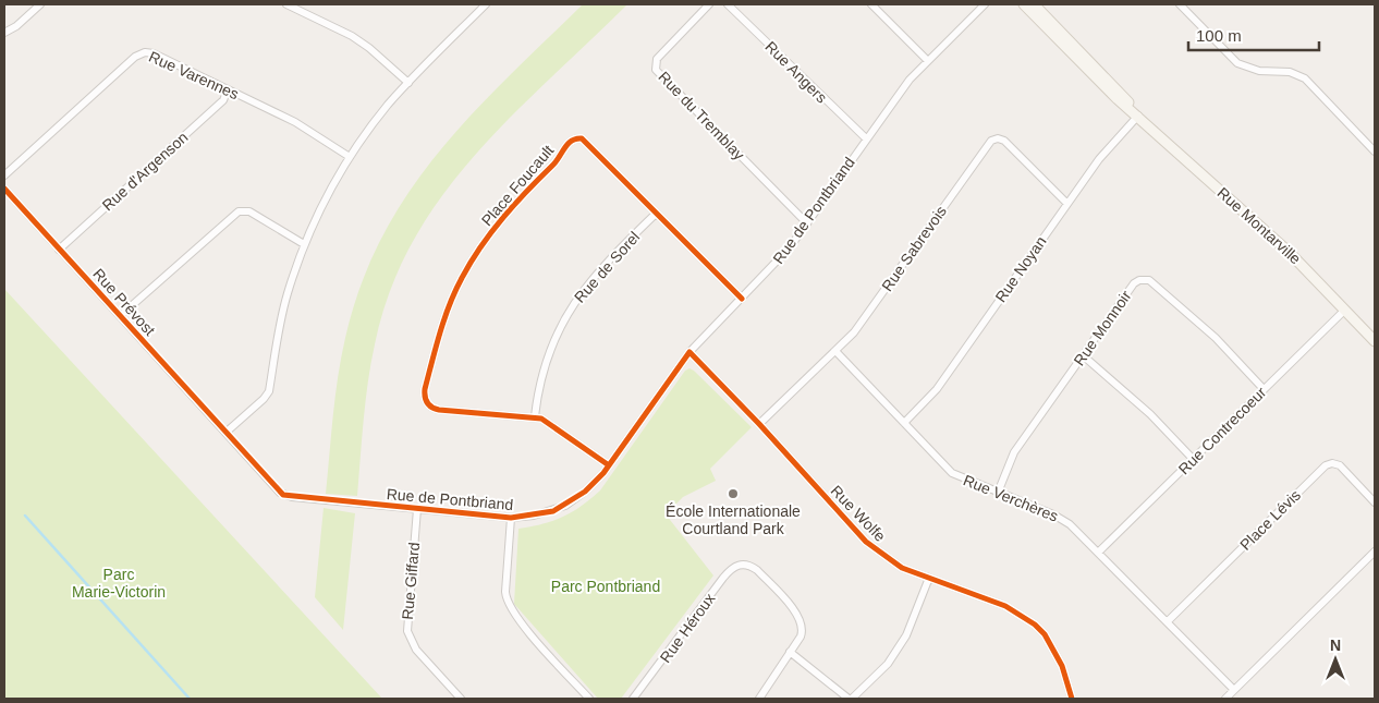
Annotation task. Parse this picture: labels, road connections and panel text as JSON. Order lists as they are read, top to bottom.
{
  "streets": {
    "street": [
      "Rue Angers",
      "Rue Varennes",
      "Rue du Tremblay",
      "Rue d'Argenson",
      "Place Foucault",
      "Rue de Pontbriand",
      "Rue Montarville",
      "Rue Sabrevois",
      "Rue de Sorel",
      "Rue Noyan",
      "Rue Prévost",
      "Rue Monnoir",
      "Rue Contrecoeur",
      "Rue Verchères",
      "Rue Wolfe",
      "Place Lévis",
      "Rue Giffard",
      "Rue Héroux"
    ]
  },
  "crossings": [
    ["Rue Angers", "Rue de Pontbriand"],
    ["Rue Varennes", "Rue d'Argenson"],
    ["Rue du Tremblay", "Rue de Pontbriand"],
    ["Rue d'Argenson", "Rue Prévost"],
    ["Place Foucault", "Rue de Pontbriand"],
    ["Place Foucault", "Rue de Sorel"],
    ["Rue de Pontbriand", "Rue Prévost"],
    ["Rue de Pontbriand", "Rue Wolfe"],
    ["Rue de Pontbriand", "Rue Giffard"],
    ["Rue Montarville", "Rue Noyan"],
    ["Rue Montarville", "Rue Contrecoeur"],
    ["Rue Sabrevois", "Rue Noyan"],
    ["Rue Sabrevois", "Rue Verchères"],
    ["Rue Sabrevois", "Rue Wolfe"],
    ["Rue Noyan", "Rue Verchères"],
    ["Rue Monnoir", "Rue Contrecoeur"],
    ["Rue Monnoir", "Rue Verchères"],
    ["Rue Contrecoeur", "Rue Verchères"],
    ["Rue Verchères", "Place Lévis"]
  ],
  "parks": ["Parc Marie-Victorin", "Parc Pontbriand"],
  "places": ["École Internationale Courtland Park"],
  "scale_bar": "100 m",
  "north": "top"
}
